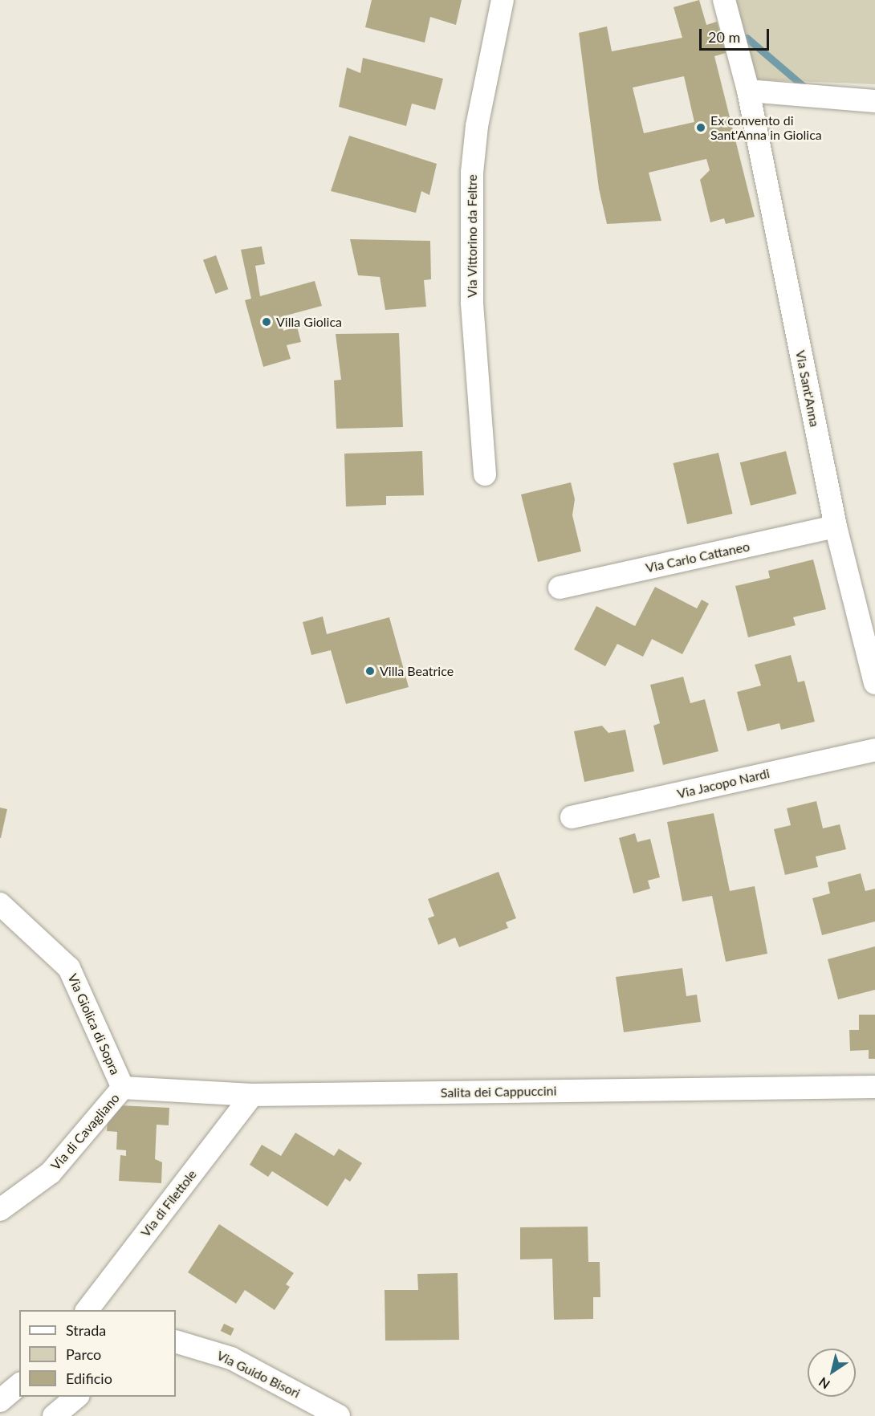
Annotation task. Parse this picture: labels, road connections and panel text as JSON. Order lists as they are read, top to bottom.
{
  "streets": {
    "street": [
      "Via Vittorino da Feltre",
      "Via Sant'Anna",
      "Via Carlo Cattaneo",
      "Via Jacopo Nardi",
      "Via Giolica di Sopra",
      "Salita dei Cappuccini",
      "Via di Cavagliano",
      "Via di Filettole",
      "Via Guido Bisori"
    ]
  },
  "crossings": [
    ["Via Sant'Anna", "Via Carlo Cattaneo"],
    ["Via Giolica di Sopra", "Salita dei Cappuccini"],
    ["Via Giolica di Sopra", "Via di Cavagliano"],
    ["Salita dei Cappuccini", "Via di Cavagliano"],
    ["Salita dei Cappuccini", "Via di Filettole"]
  ],
  "places": ["Ex convento di Sant'Anna in Giolica", "Villa Giolica", "Villa Beatrice"],
  "legend": ["Strada", "Parco", "Edificio"],
  "scale_bar": "20 m",
  "north": "bottom left"
}
